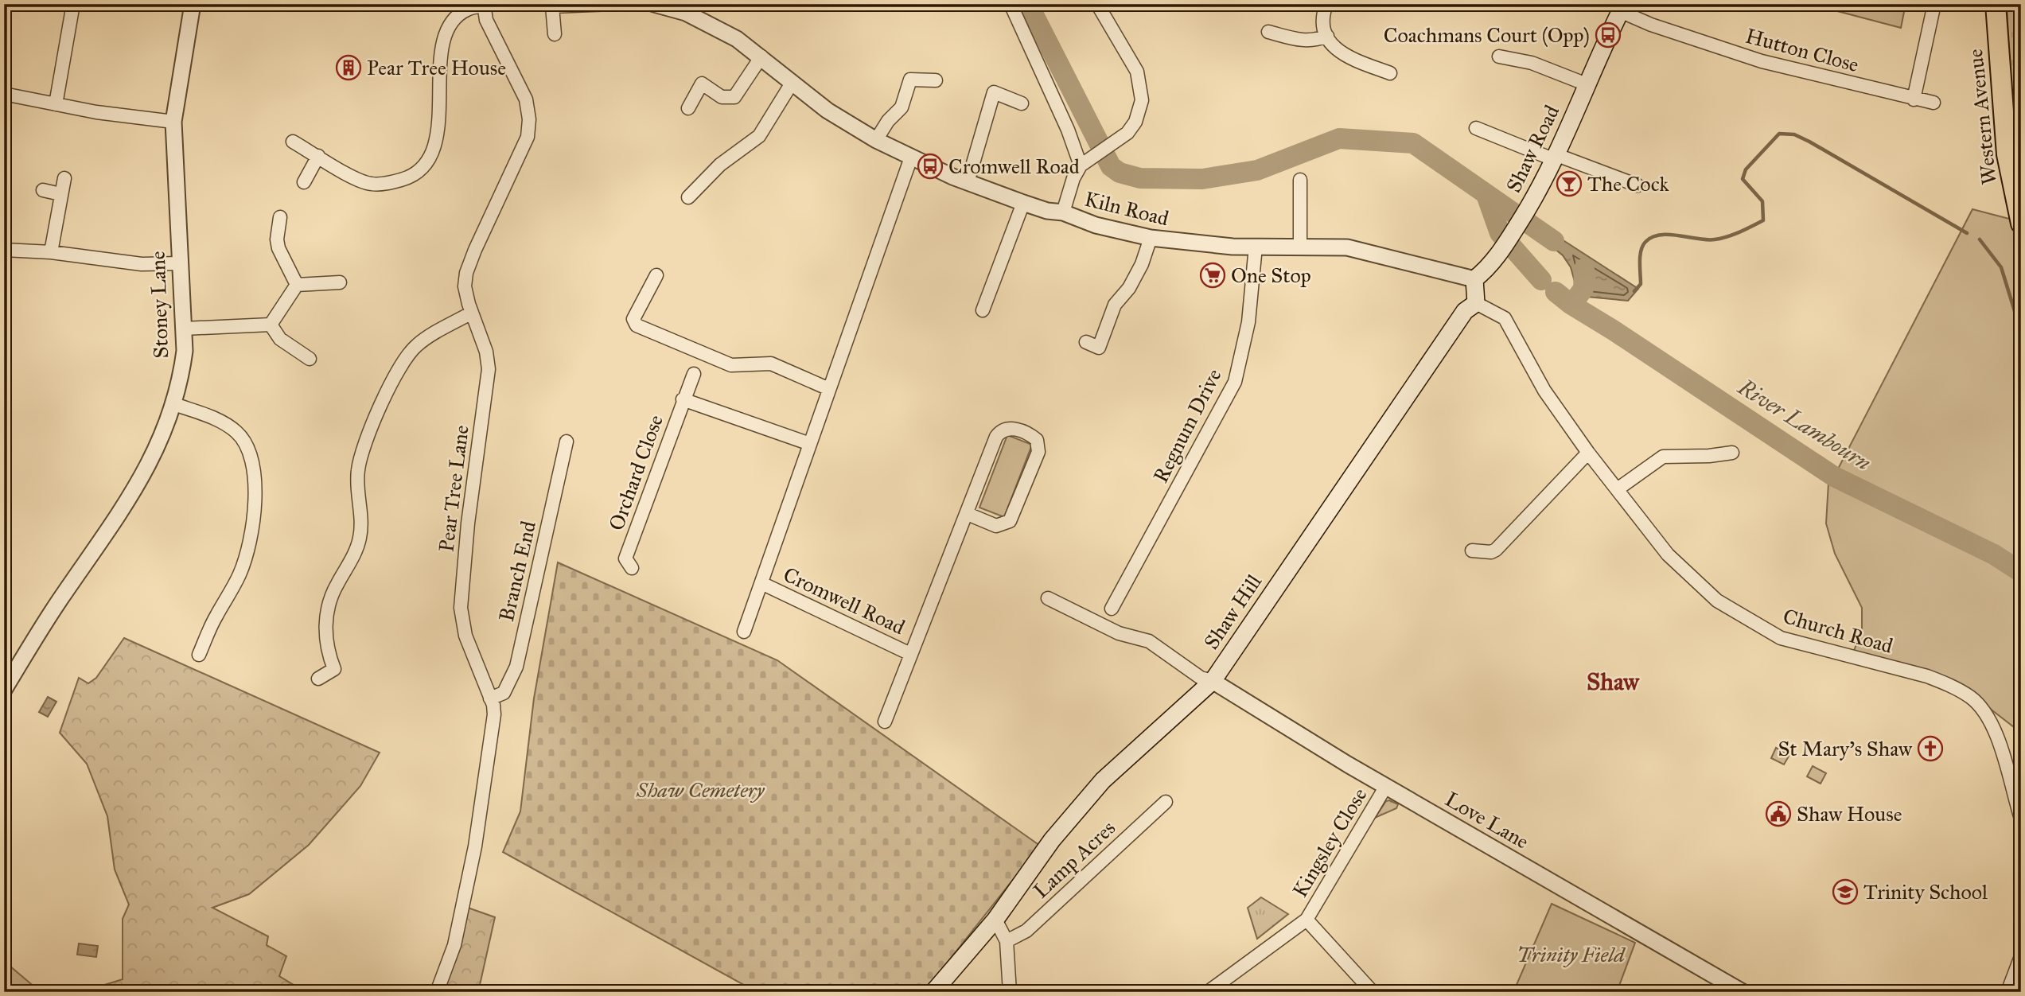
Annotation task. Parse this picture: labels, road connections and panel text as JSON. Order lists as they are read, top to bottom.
{
  "streets": {
    "highway": ["Western Avenue"],
    "main road": ["Shaw Road", "Shaw Hill"],
    "street": [
      "Hutton Close",
      "Kiln Road",
      "Stoney Lane",
      "Regnum Drive",
      "Orchard Close",
      "Pear Tree Lane",
      "Branch End",
      "Cromwell Road",
      "Church Road",
      "Love Lane",
      "Kingsley Close",
      "Lamp Acres"
    ]
  },
  "crossings": [
    ["Hutton Close", "Shaw Road"],
    ["Shaw Road", "Kiln Road"],
    ["Kiln Road", "Regnum Drive"],
    ["Kiln Road", "Cromwell Road"],
    ["Orchard Close", "Cromwell Road"],
    ["Pear Tree Lane", "Branch End"],
    ["Shaw Hill", "Church Road"],
    ["Shaw Hill", "Love Lane"],
    ["Love Lane", "Kingsley Close"]
  ],
  "districts": ["Shaw"],
  "water": ["River Lambourn"],
  "parks": ["Shaw Cemetery", "Trinity Field"],
  "places": {
    "bus stop": ["Coachmans Court (Opp)", "Cromwell Road"],
    "building": ["Pear Tree House"],
    "bar": ["The Cock"],
    "supermarket": ["One Stop"],
    "church": ["St Mary's Shaw"],
    "public building": ["Shaw House"],
    "school or university": ["Trinity School"]
  }
}
